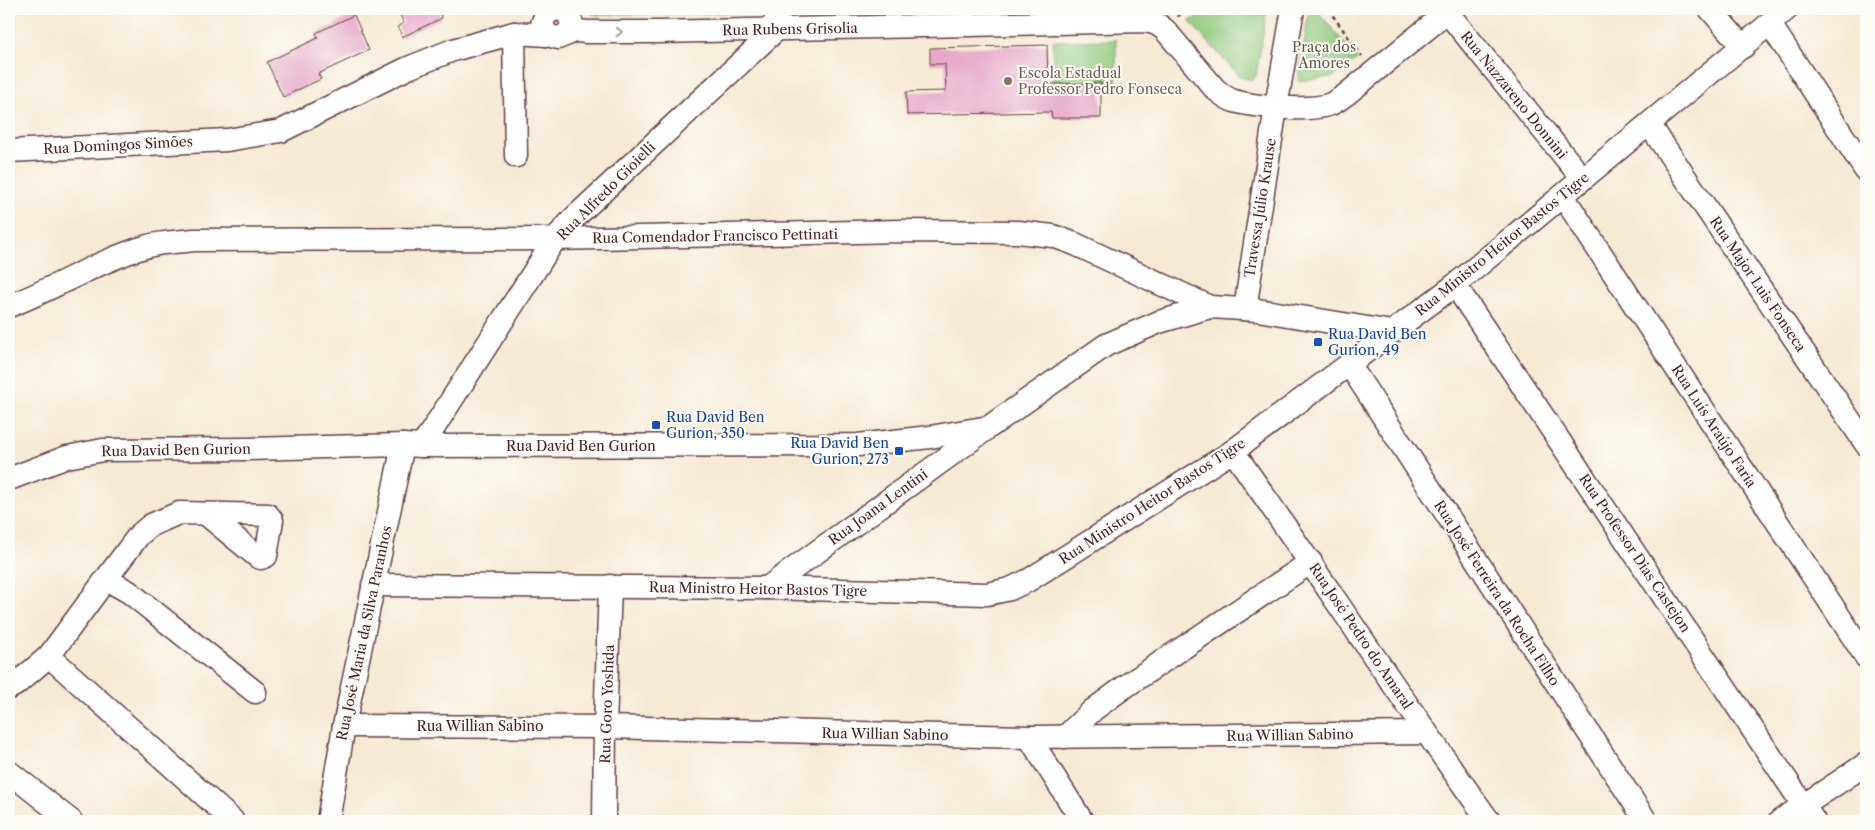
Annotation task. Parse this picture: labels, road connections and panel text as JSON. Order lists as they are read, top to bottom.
{
  "streets": {
    "street": [
      "Rua Rubens Grisolia",
      "Rua Nazzareno Donnini",
      "Rua Domingos Simões",
      "Rua Alfredo Gioielli",
      "Travessa Júlio Krause",
      "Rua Comendador Francisco Pettinati",
      "Rua Ministro Heitor Bastos Tigre",
      "Rua Major Luis Fonseca",
      "Rua Luís Araújo Faria",
      "Rua David Ben Gurion",
      "Rua Joana Lentini",
      "Rua Professor Dias Castejon",
      "Rua José Ferreira da Rocha Filho",
      "Rua José Maria da Silva Paranhos",
      "Rua José Pedro do Amaral",
      "Rua Goro Yoshida",
      "Rua Willian Sabino"
    ]
  },
  "crossings": [
    ["Rua Rubens Grisolia", "Rua Nazzareno Donnini"],
    ["Rua Rubens Grisolia", "Rua Domingos Simões"],
    ["Rua Rubens Grisolia", "Rua Alfredo Gioielli"],
    ["Rua Rubens Grisolia", "Travessa Júlio Krause"],
    ["Rua Nazzareno Donnini", "Rua Ministro Heitor Bastos Tigre"],
    ["Rua Alfredo Gioielli", "Rua Comendador Francisco Pettinati"],
    ["Rua Alfredo Gioielli", "Rua David Ben Gurion"],
    ["Rua Alfredo Gioielli", "Rua José Maria da Silva Paranhos"],
    ["Travessa Júlio Krause", "Rua David Ben Gurion"],
    ["Rua Comendador Francisco Pettinati", "Rua David Ben Gurion"],
    ["Rua Ministro Heitor Bastos Tigre", "Rua Major Luis Fonseca"],
    ["Rua Ministro Heitor Bastos Tigre", "Rua Luís Araújo Faria"],
    ["Rua Ministro Heitor Bastos Tigre", "Rua David Ben Gurion"],
    ["Rua Ministro Heitor Bastos Tigre", "Rua Joana Lentini"],
    ["Rua Ministro Heitor Bastos Tigre", "Rua Professor Dias Castejon"],
    ["Rua Ministro Heitor Bastos Tigre", "Rua José Ferreira da Rocha Filho"],
    ["Rua Ministro Heitor Bastos Tigre", "Rua José Maria da Silva Paranhos"],
    ["Rua Ministro Heitor Bastos Tigre", "Rua José Pedro do Amaral"],
    ["Rua Ministro Heitor Bastos Tigre", "Rua Goro Yoshida"],
    ["Rua David Ben Gurion", "Rua Joana Lentini"],
    ["Rua David Ben Gurion", "Rua José Maria da Silva Paranhos"],
    ["Rua José Maria da Silva Paranhos", "Rua Willian Sabino"],
    ["Rua José Pedro do Amaral", "Rua Willian Sabino"],
    ["Rua Goro Yoshida", "Rua Willian Sabino"]
  ],
  "parks": ["Praça dos Amores"],
  "places": {
    "other": ["Escola Estadual Professor Pedro Fonseca"],
    "transit": ["Rua David Ben Gurion, 49", "Rua David Ben Gurion, 350", "Rua David Ben Gurion, 273"]
  }
}
